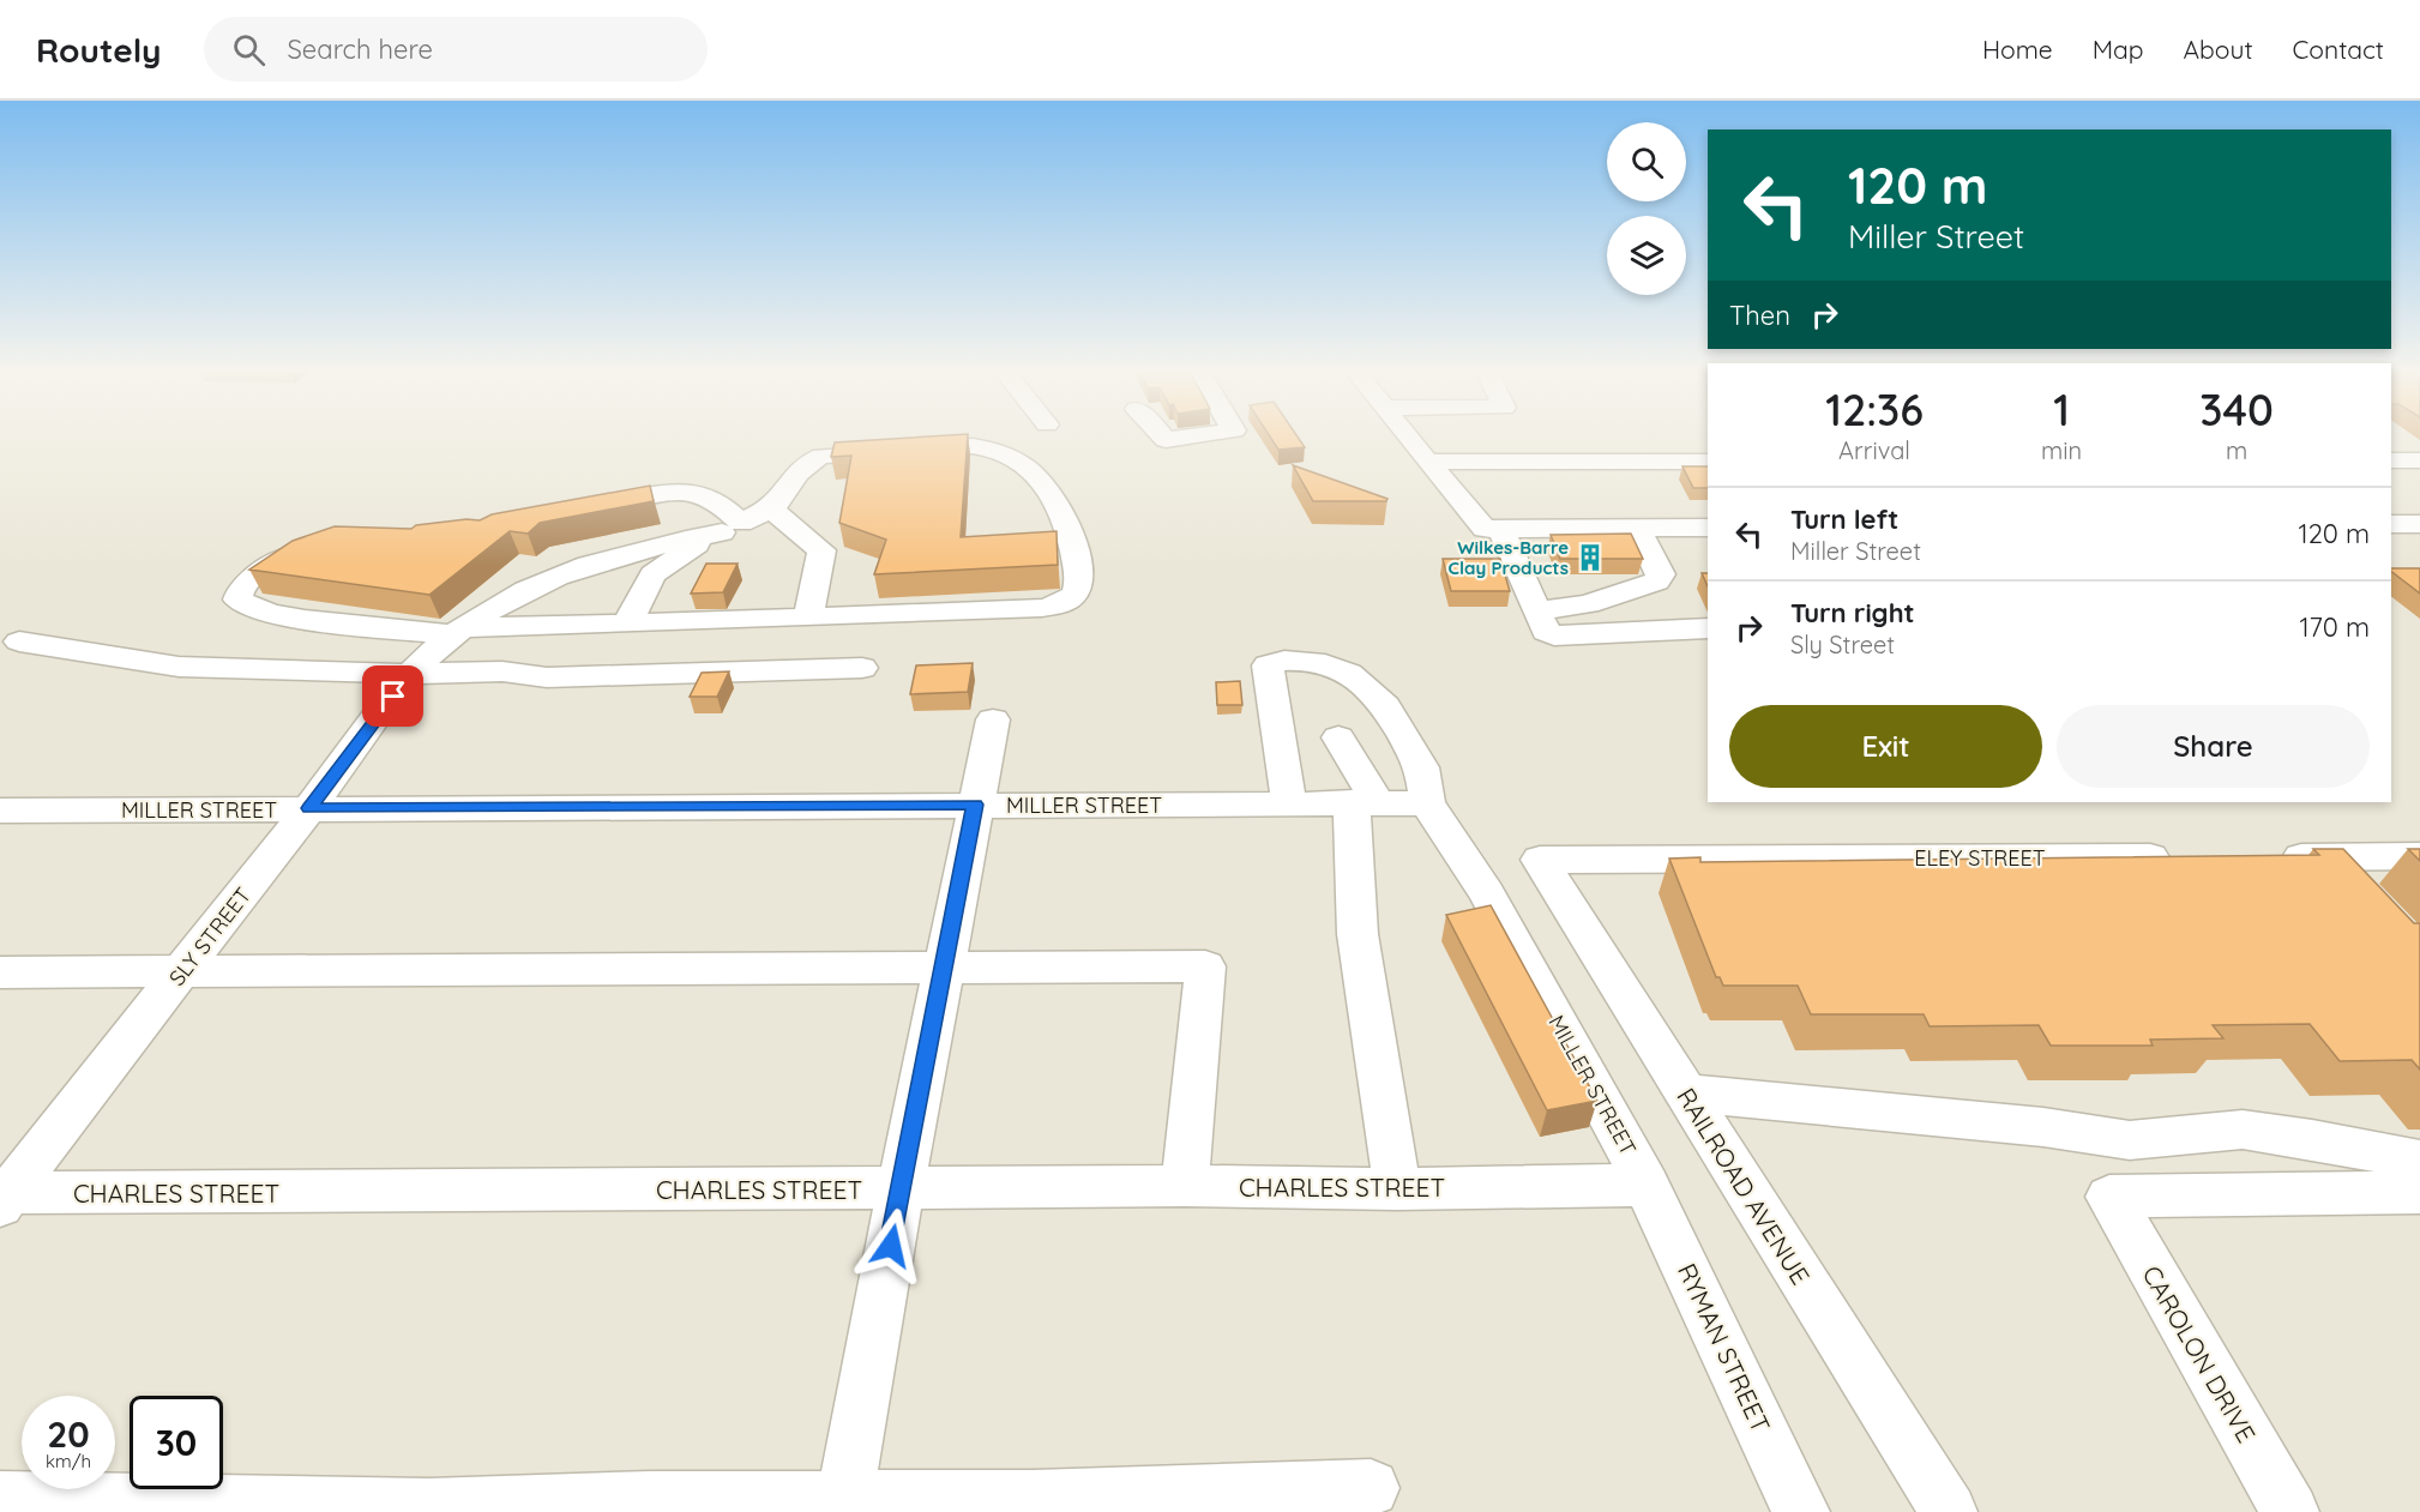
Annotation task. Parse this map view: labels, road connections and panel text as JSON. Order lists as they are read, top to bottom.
{
  "streets": {
    "street": [
      "MILLER STREET",
      "ELEY STREET",
      "SLY STREET",
      "RAILROAD AVENUE",
      "CHARLES STREET",
      "RYMAN STREET",
      "CAROLON DRIVE"
    ]
  },
  "crossings": [
    ["MILLER STREET", "SLY STREET"],
    ["MILLER STREET", "CHARLES STREET"],
    ["MILLER STREET", "RYMAN STREET"],
    ["ELEY STREET", "RAILROAD AVENUE"],
    ["SLY STREET", "CHARLES STREET"],
    ["CHARLES STREET", "RYMAN STREET"]
  ],
  "places": {
    "building": ["Wilkes-Barre Clay Products"]
  },
  "page": {
    "header": "Routely",
    "search": "Search here",
    "nav": [
      "Home",
      "Map",
      "About",
      "Contact"
    ],
    "turn": ["120 m", "Miller Street"],
    "then": "Then",
    "eta": [
      "12:36",
      "Arrival",
      "1",
      "min",
      "340",
      "m"
    ],
    "list": [
      {
        "name": "Turn left",
        "note": "Miller Street",
        "value": "120 m"
      },
      {
        "name": "Turn right",
        "note": "Sly Street",
        "value": "170 m"
      }
    ],
    "buttons": ["Exit", "Share"],
    "speed": "20 km/h",
    "limit": "30"
  }
}
